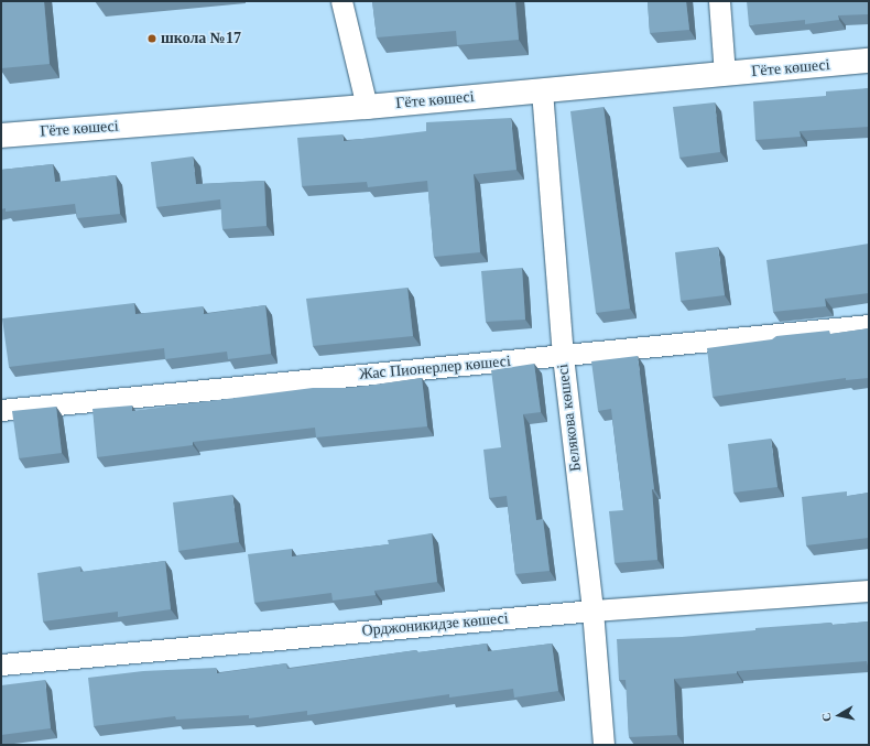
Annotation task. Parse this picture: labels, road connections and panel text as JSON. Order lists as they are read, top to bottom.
{
  "streets": {
    "street": [
      "Гёте көшесі",
      "Жас Пионерлер көшесі",
      "Белякова көшесі",
      "Орджоникидзе көшесі"
    ]
  },
  "crossings": [
    ["Гёте көшесі", "Белякова көшесі"],
    ["Жас Пионерлер көшесі", "Белякова көшесі"],
    ["Белякова көшесі", "Орджоникидзе көшесі"]
  ],
  "places": ["школа №17"],
  "north": "left"
}
